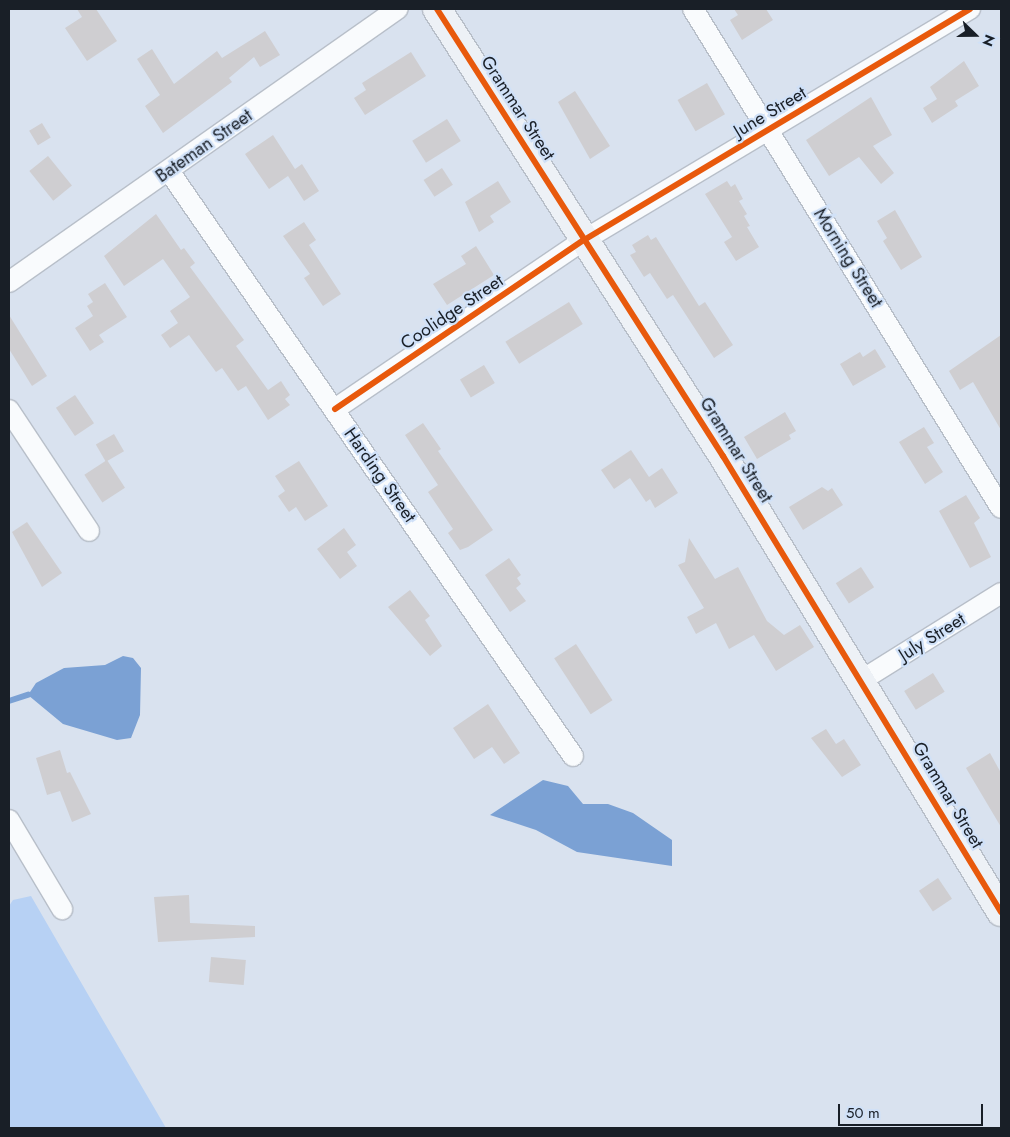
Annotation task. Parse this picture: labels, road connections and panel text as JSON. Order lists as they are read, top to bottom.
{
  "streets": {
    "street": [
      "Grammar Street",
      "June Street",
      "Bateman Street",
      "Morning Street",
      "Coolidge Street",
      "Harding Street",
      "July Street"
    ]
  },
  "crossings": [
    ["Grammar Street", "June Street"],
    ["Grammar Street", "Coolidge Street"],
    ["Grammar Street", "July Street"],
    ["June Street", "Morning Street"],
    ["June Street", "Coolidge Street"],
    ["Bateman Street", "Harding Street"],
    ["Coolidge Street", "Harding Street"]
  ],
  "scale_bar": "50 m",
  "north": "right"
}
